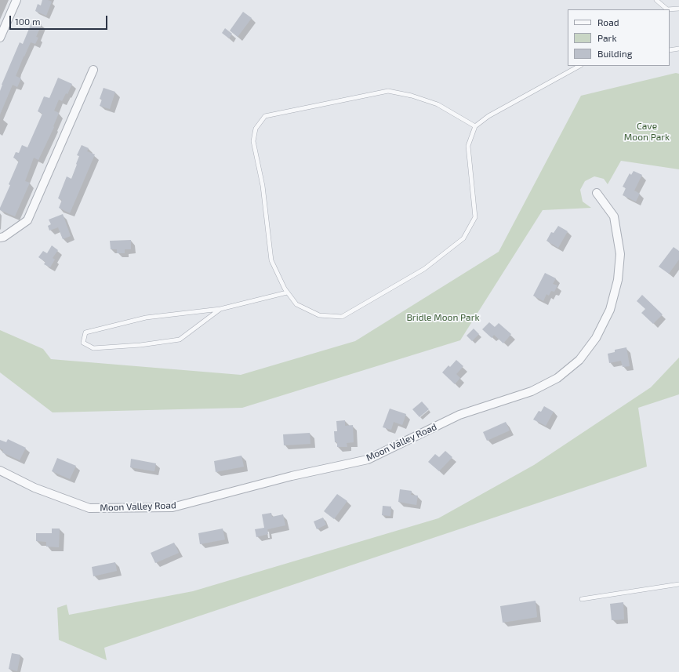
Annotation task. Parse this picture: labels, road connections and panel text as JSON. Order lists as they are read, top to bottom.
{
  "streets": {
    "street": ["Moon Valley Road"]
  },
  "parks": ["Cave Moon Park", "Bridle Moon Park"],
  "legend": ["Road", "Park", "Building"],
  "scale_bar": "100 m"
}
